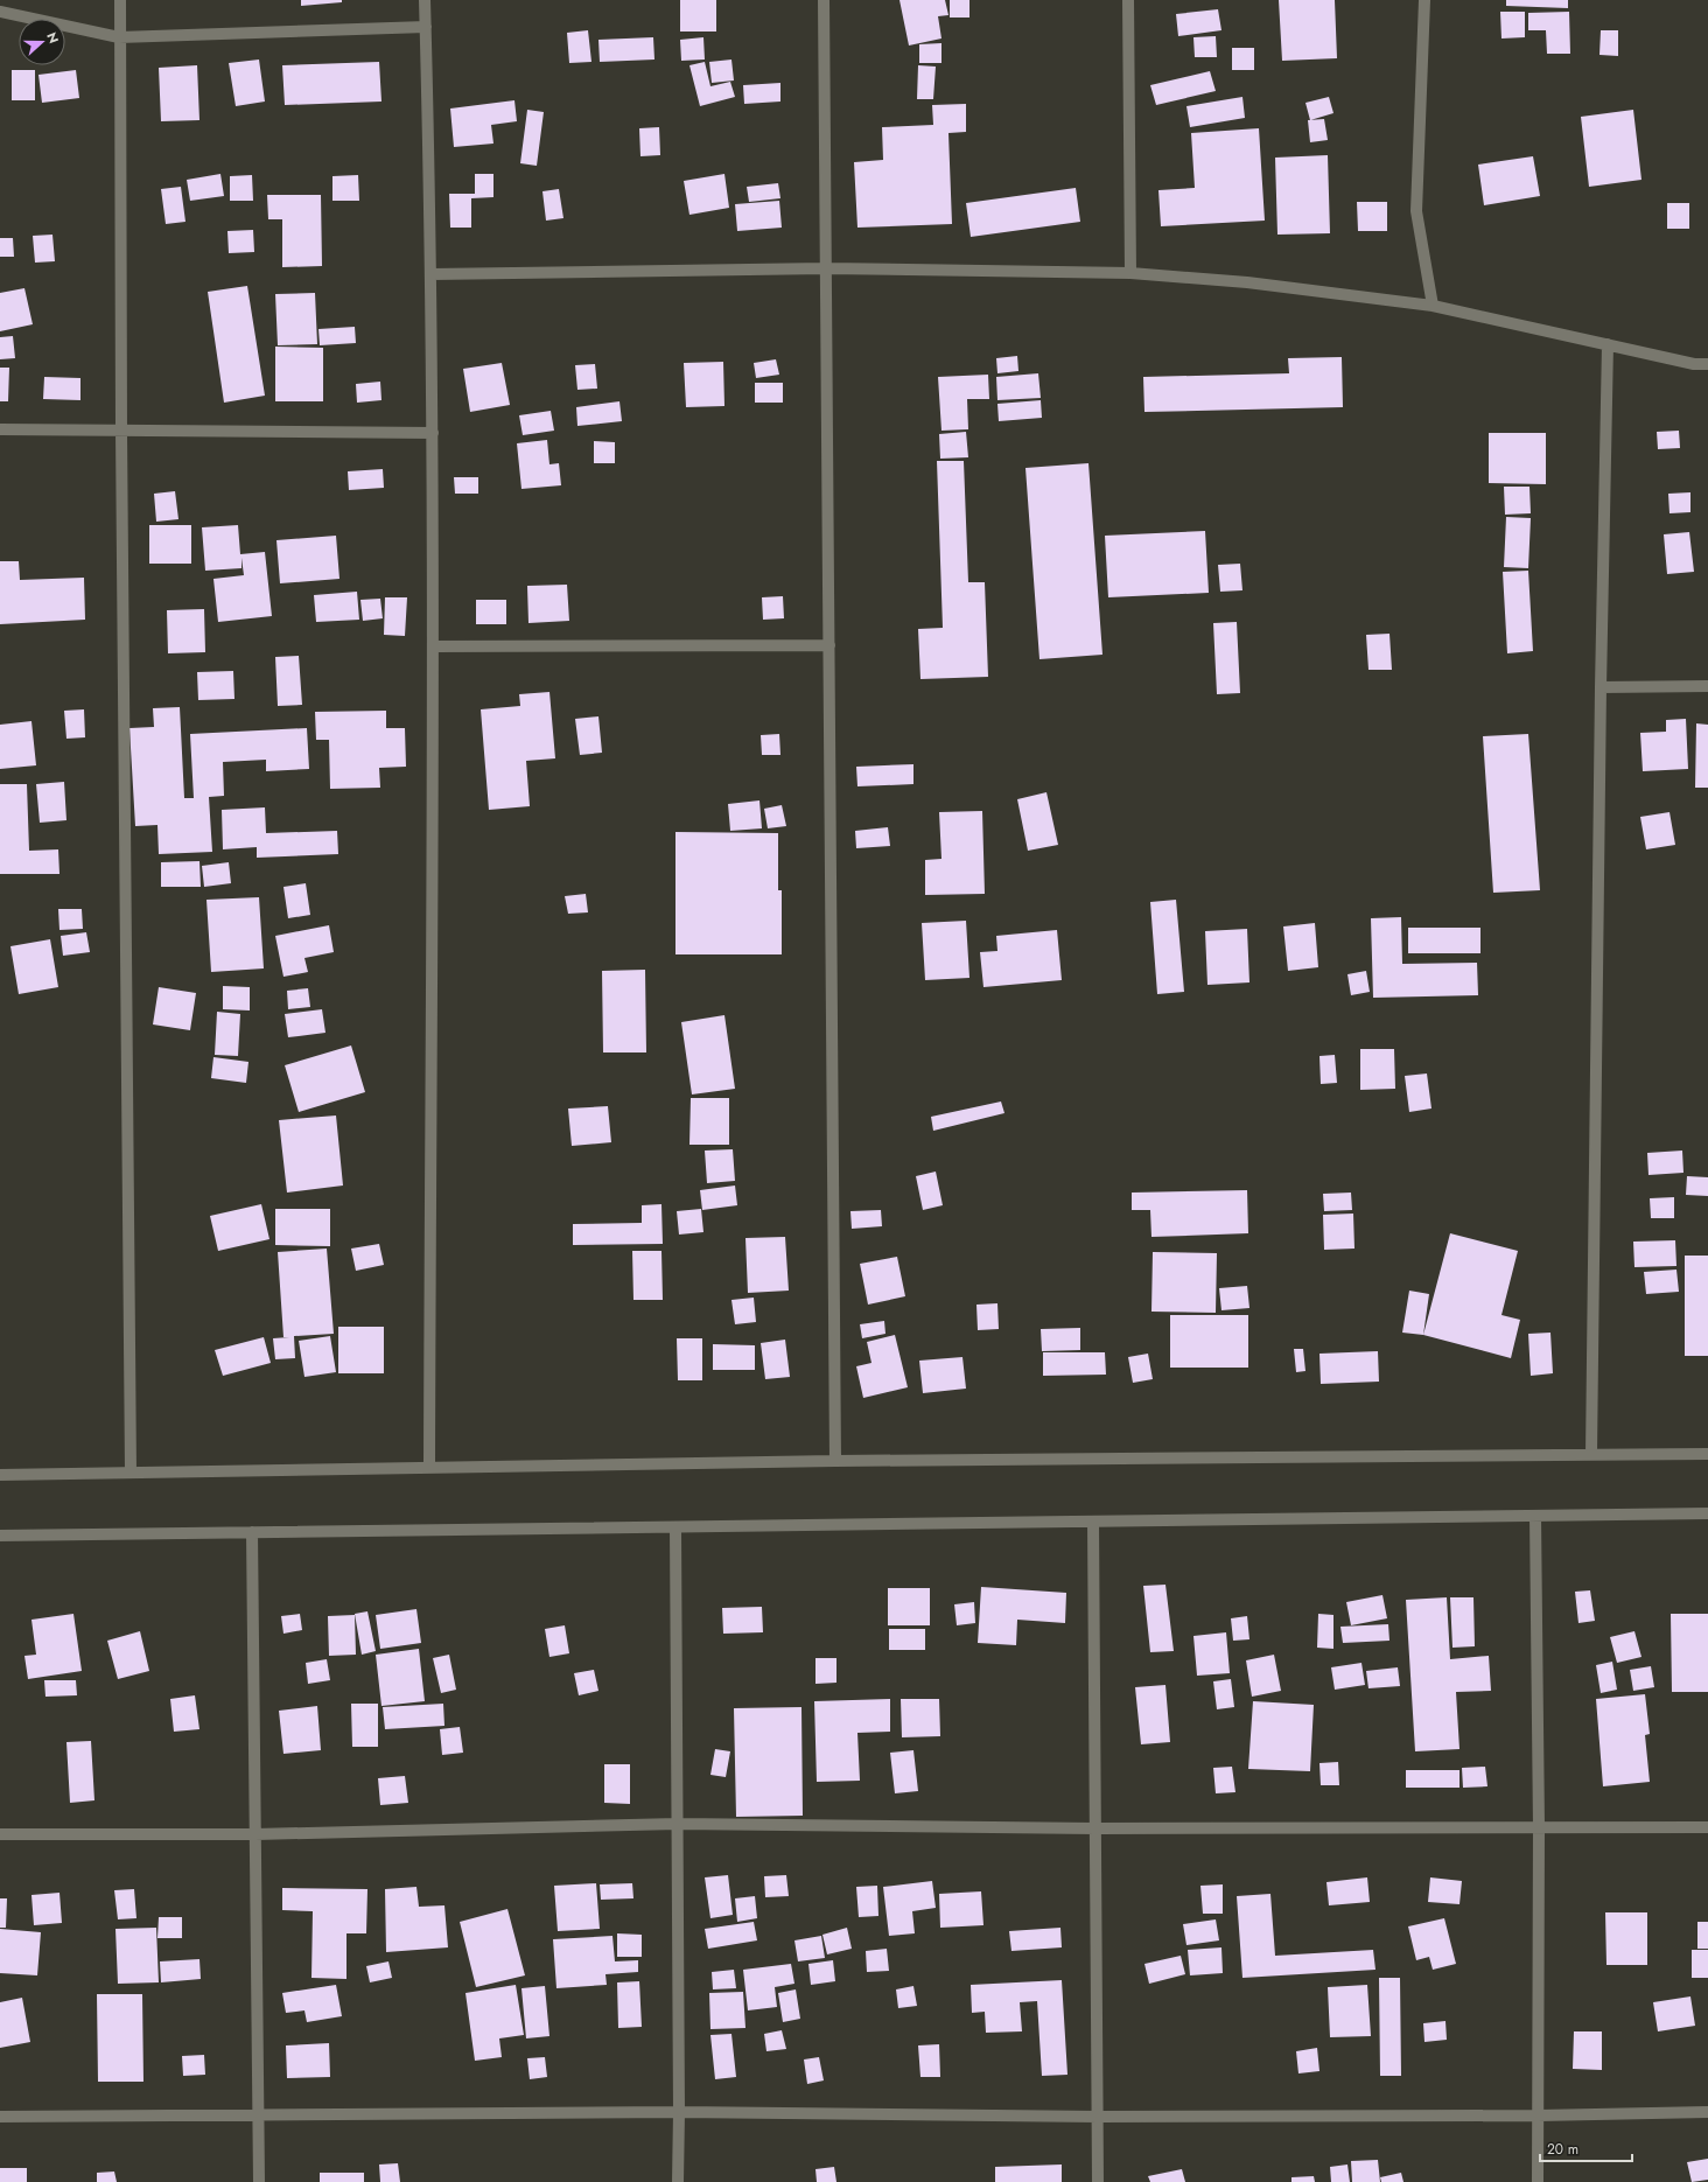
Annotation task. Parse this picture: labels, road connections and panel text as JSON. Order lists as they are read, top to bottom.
{
  "scale_bar": "20 m",
  "north": "right"
}
